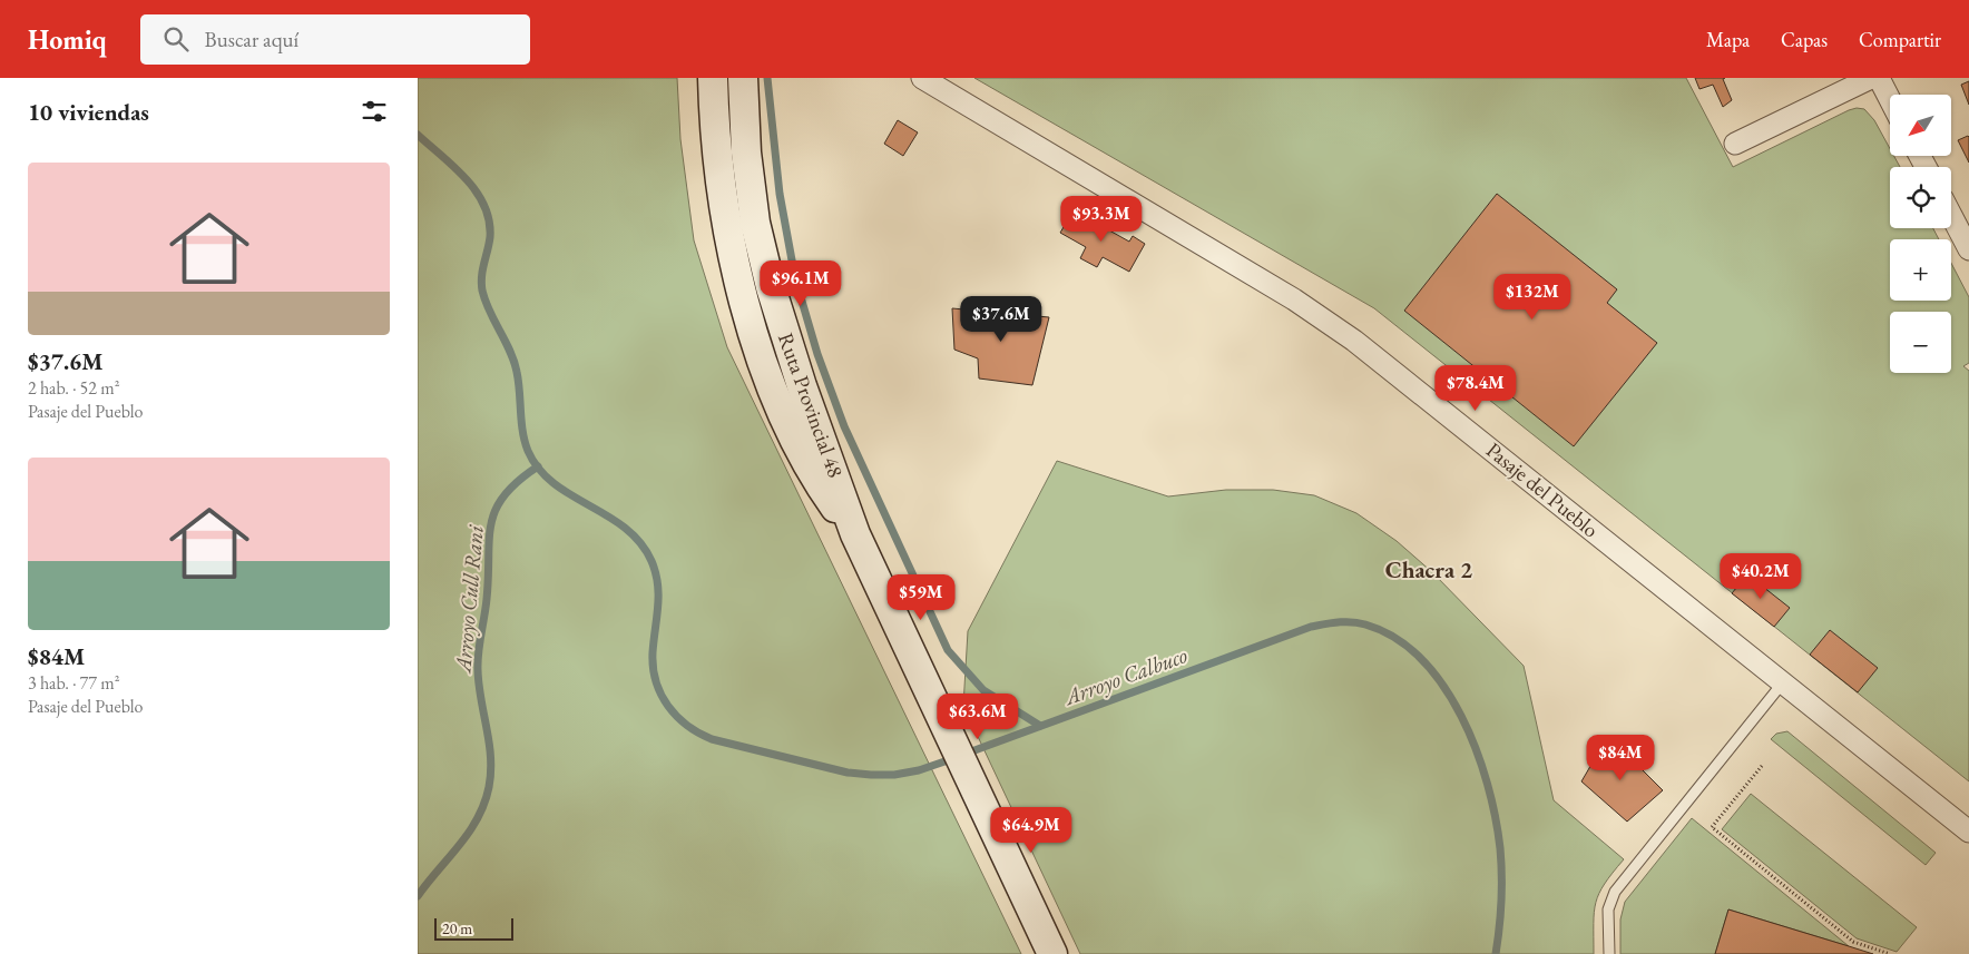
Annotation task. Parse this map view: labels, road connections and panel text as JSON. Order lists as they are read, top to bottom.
{
  "streets": {
    "main road": ["Ruta Provincial 48"],
    "street": ["Pasaje del Pueblo"]
  },
  "districts": ["Chacra 2"],
  "water": ["Arroyo Cull Rani", "Arroyo Calbuco"],
  "scale_bar": "20 m",
  "north": "bottom left",
  "page": {
    "header": "Homiq",
    "search": "Buscar aquí",
    "nav": ["Mapa", "Capas", "Compartir"],
    "heading": "10 viviendas",
    "map_buttons": ["+", "−"],
    "list": [
      {
        "name": "$37.6M",
        "note": "2 hab. · 52 m² · Pasaje del Pueblo"
      },
      {
        "name": "$84M",
        "note": "3 hab. · 77 m² · Pasaje del Pueblo"
      }
    ],
    "price": [
      "$93.3M",
      "$96.1M",
      "$132M",
      "$37.6M",
      "$78.4M",
      "$40.2M",
      "$59M",
      "$63.6M",
      "$84M",
      "$64.9M"
    ],
    "scale": "20 m"
  }
}
